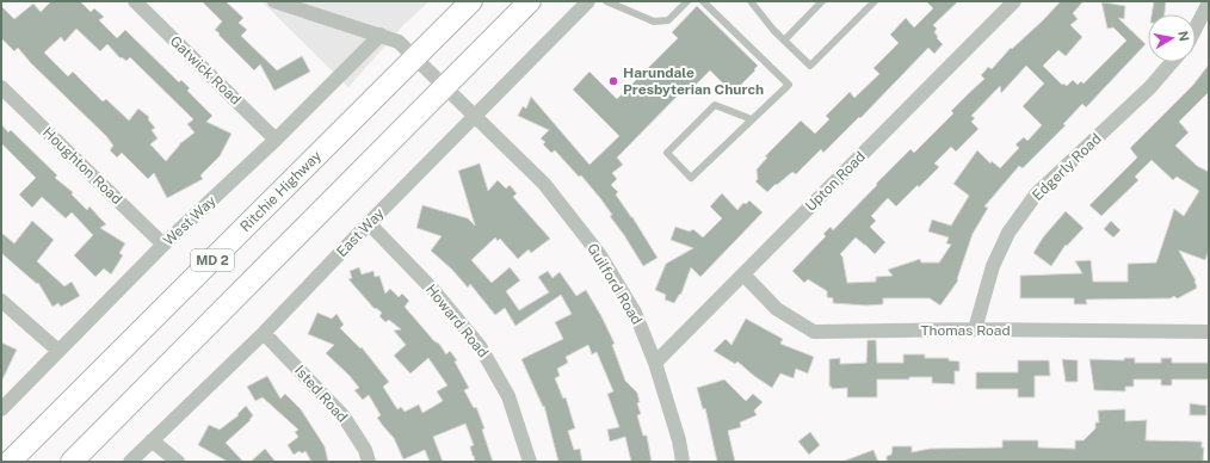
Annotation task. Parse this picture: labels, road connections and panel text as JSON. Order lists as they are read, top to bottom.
{
  "streets": {
    "main road": ["Ritchie Highway", "MD 2"],
    "street": [
      "Gatwick Road",
      "Houghton Road",
      "Edgerly Road",
      "Upton Road",
      "West Way",
      "East Way",
      "Guilford Road",
      "Howard Road",
      "Thomas Road",
      "Isted Road"
    ]
  },
  "crossings": [
    ["Gatwick Road", "West Way"],
    ["Houghton Road", "West Way"],
    ["Edgerly Road", "Thomas Road"],
    ["Upton Road", "Guilford Road"],
    ["Upton Road", "Thomas Road"],
    ["Ritchie Highway", "Guilford Road"],
    ["West Way", "Guilford Road"],
    ["East Way", "Guilford Road"],
    ["East Way", "Howard Road"],
    ["East Way", "Isted Road"],
    ["MD 2", "Guilford Road"]
  ],
  "places": ["Harundale Presbyterian Church"],
  "north": "right"
}
